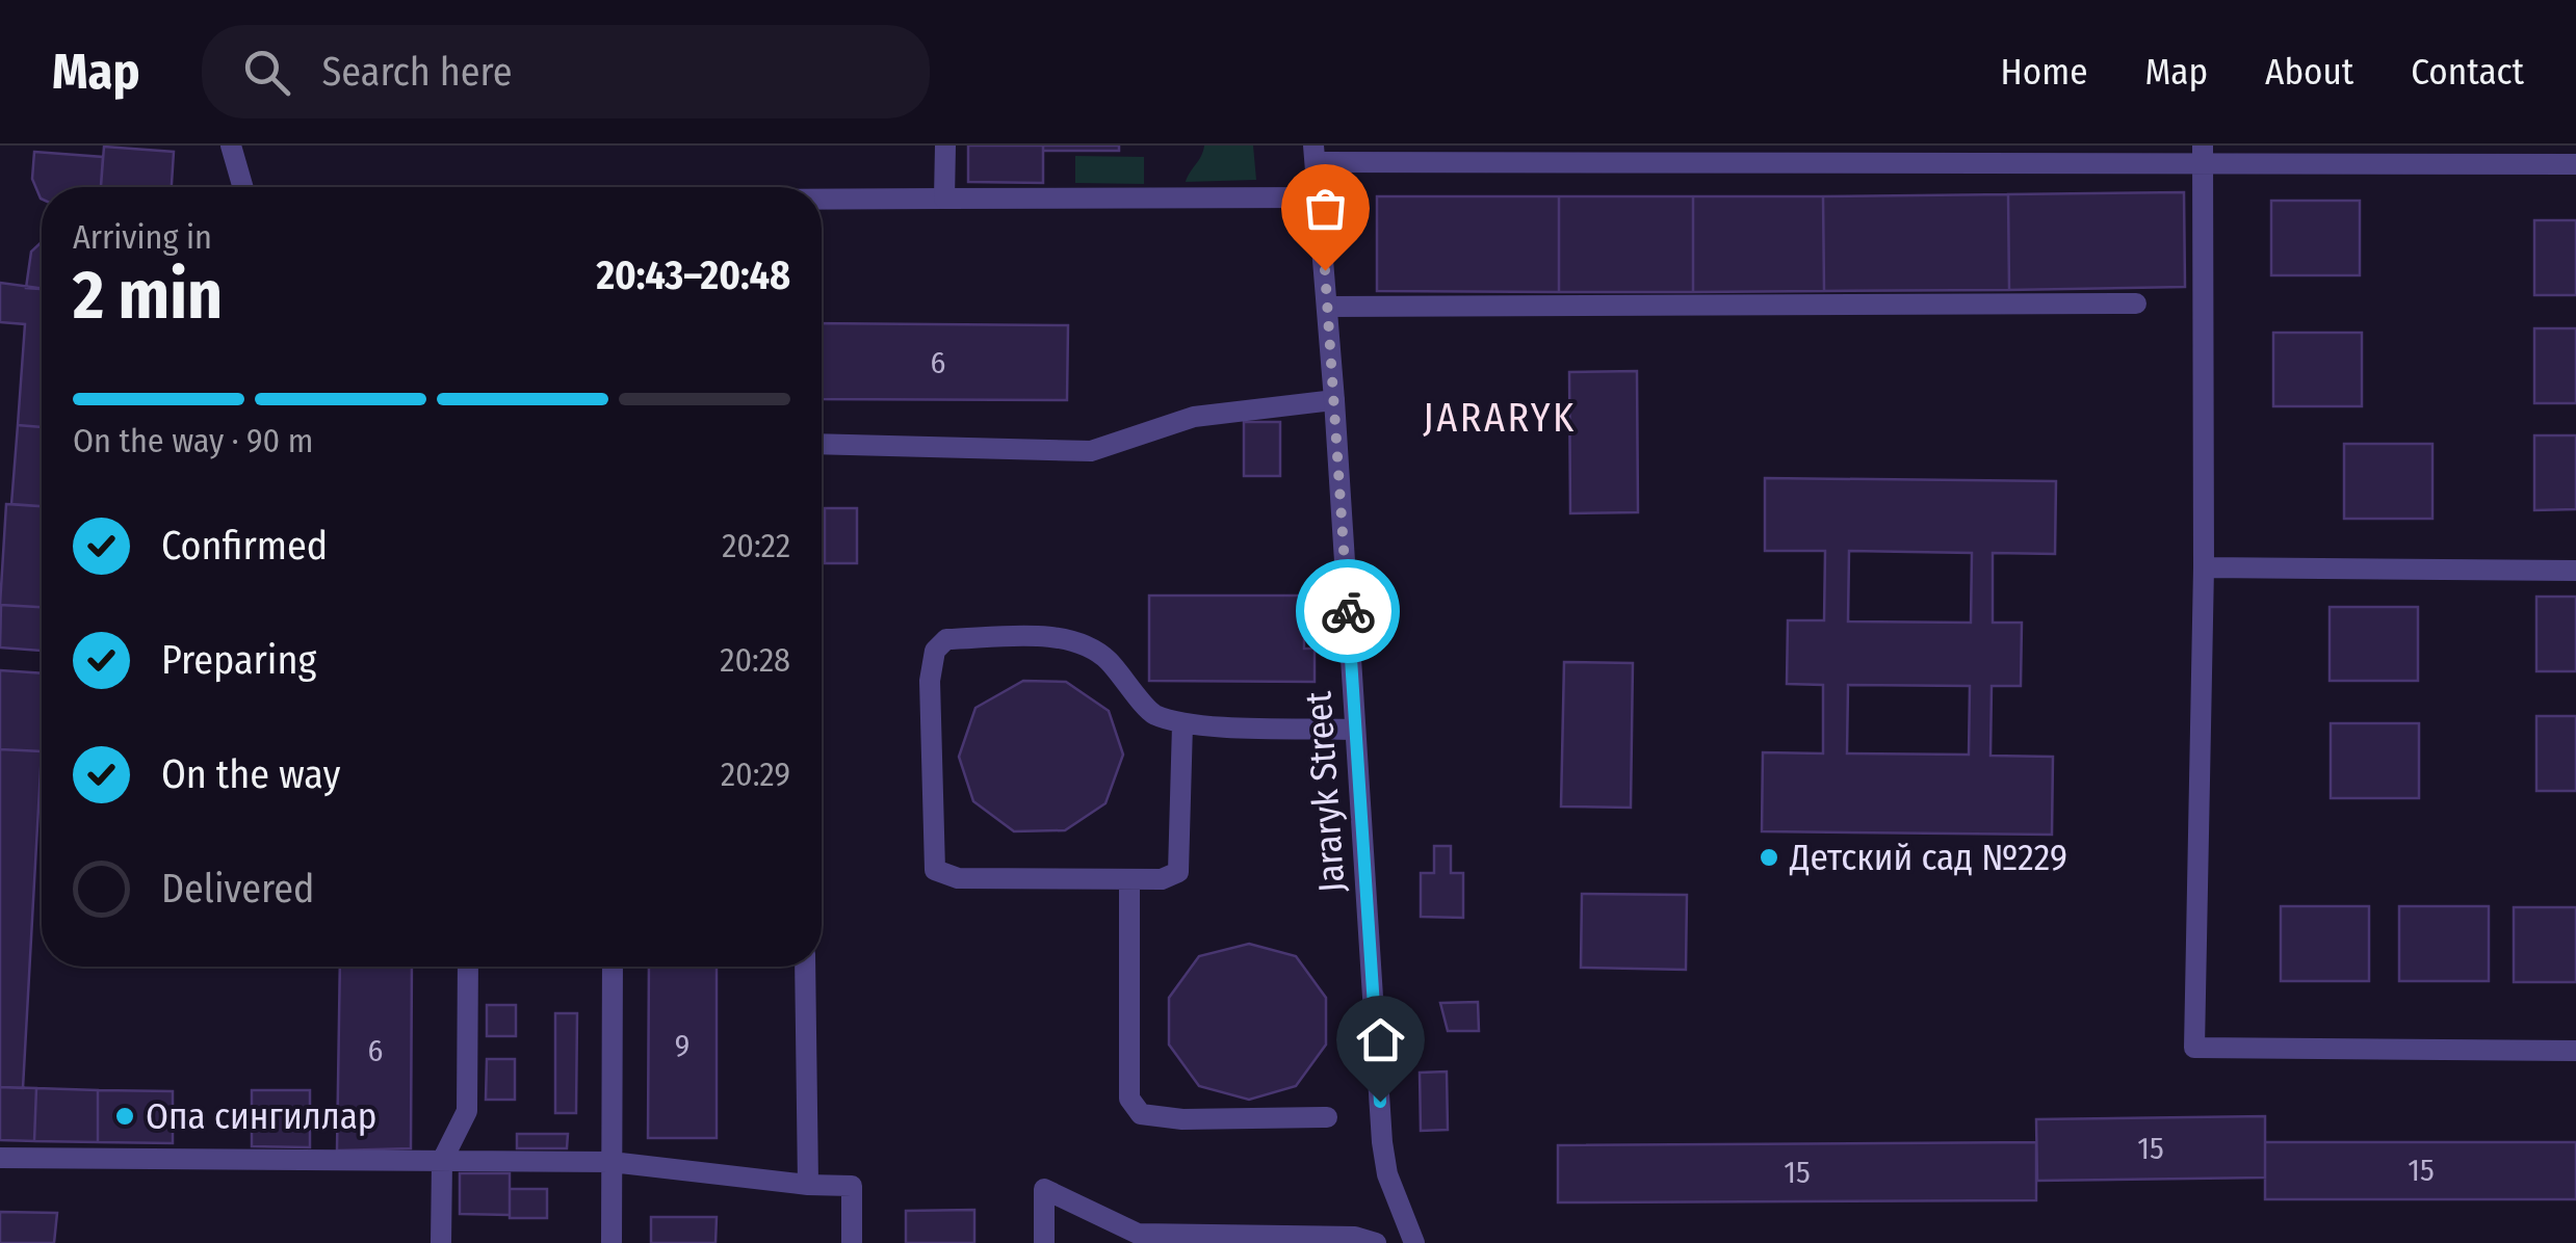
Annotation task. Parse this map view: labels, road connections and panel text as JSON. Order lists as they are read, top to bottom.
{
  "streets": {
    "street": ["Jararyk Street"]
  },
  "districts": ["JARARYK"],
  "places": ["Детский сад №229", "Опа сингиллар"],
  "house_numbers": [
    "6",
    "9",
    "6",
    "15",
    "15",
    "15"
  ],
  "page": {
    "header": "Map",
    "search": "Search here",
    "nav": [
      "Home",
      "Map",
      "About",
      "Contact"
    ],
    "heading": ["2 min", "Arriving in", "20:43–20:48"],
    "bar": "On the way · 90 m",
    "list": [
      ["Confirmed", "20:22"],
      ["Preparing", "20:28"],
      ["On the way", "20:29"],
      "Delivered"
    ]
  }
}
